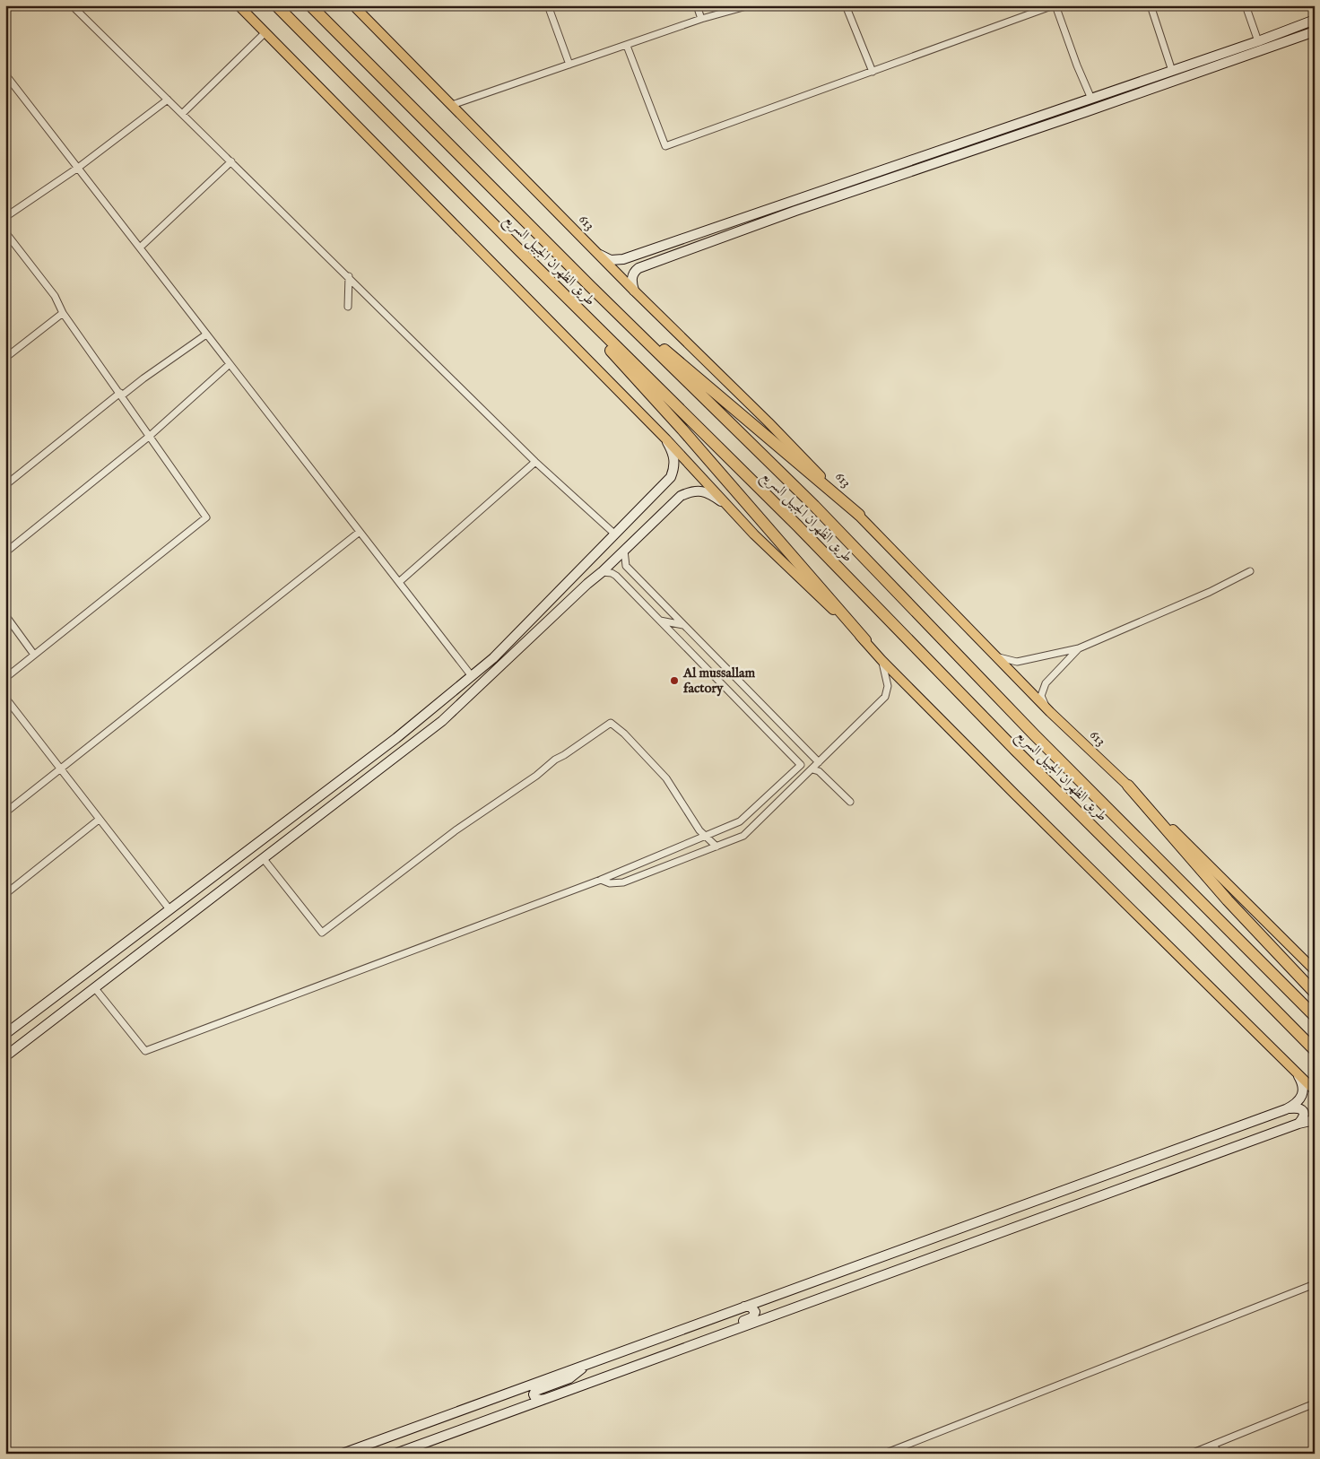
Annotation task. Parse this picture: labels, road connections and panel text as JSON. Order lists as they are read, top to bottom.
{
  "streets": {
    "highway": ["طريق الظهران الجبيل السريع"],
    "main road": ["613"]
  },
  "places": ["Al mussallam factory"]
}
